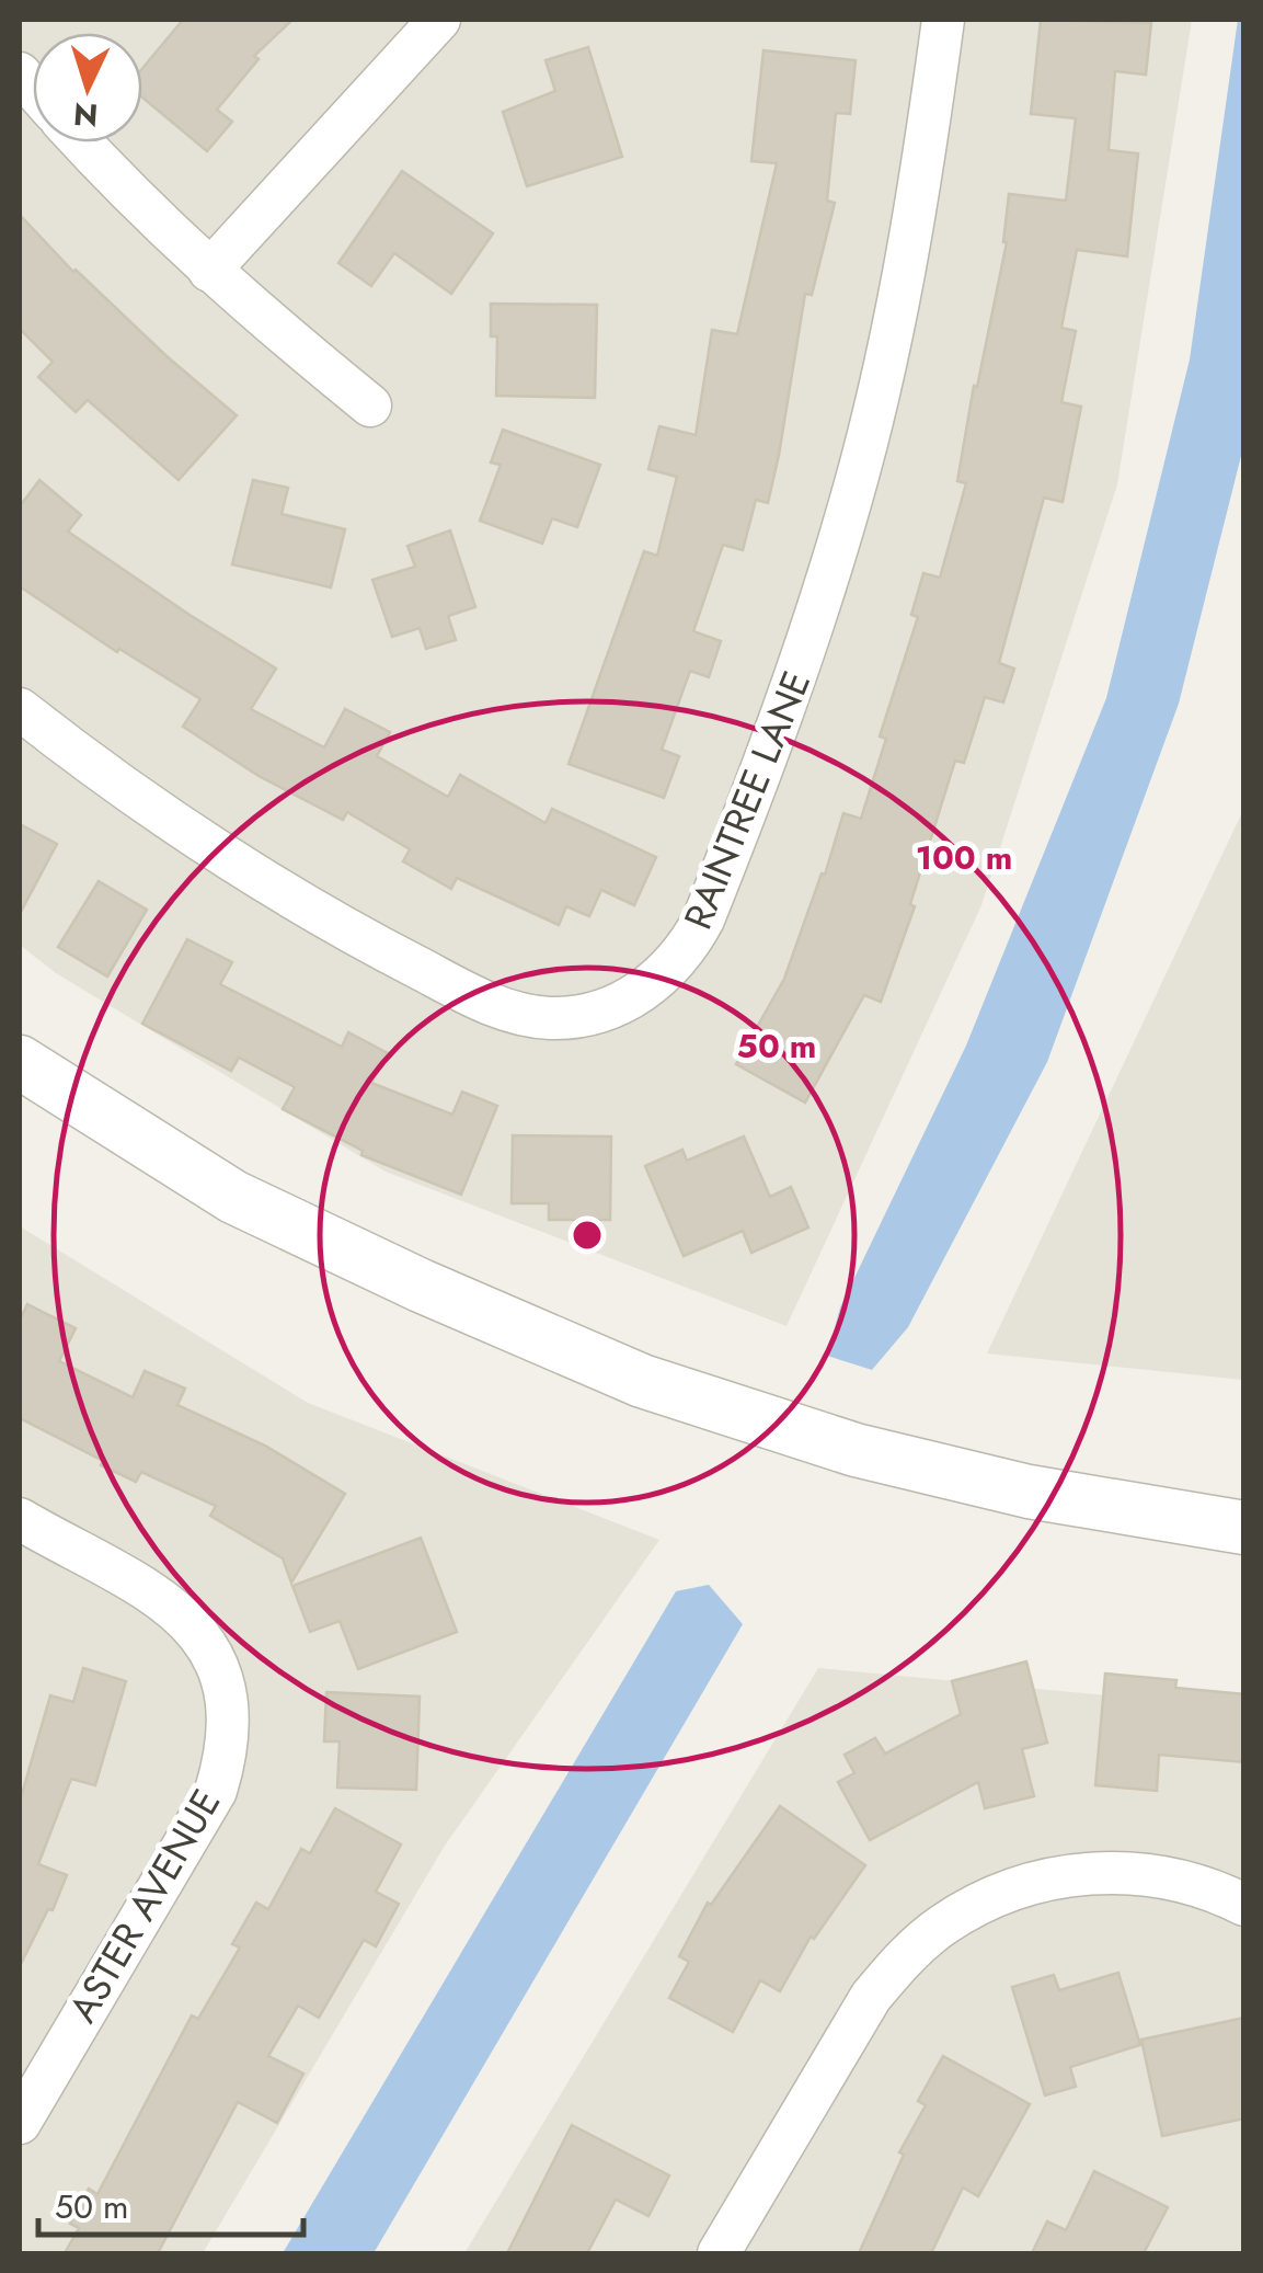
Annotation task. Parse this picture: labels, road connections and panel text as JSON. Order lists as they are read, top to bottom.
{
  "streets": {
    "street": ["RAINTREE LANE", "ASTER AVENUE"]
  },
  "scale_bar": "50 m",
  "north": "bottom",
  "rings": ["100 m", "50 m"]
}
